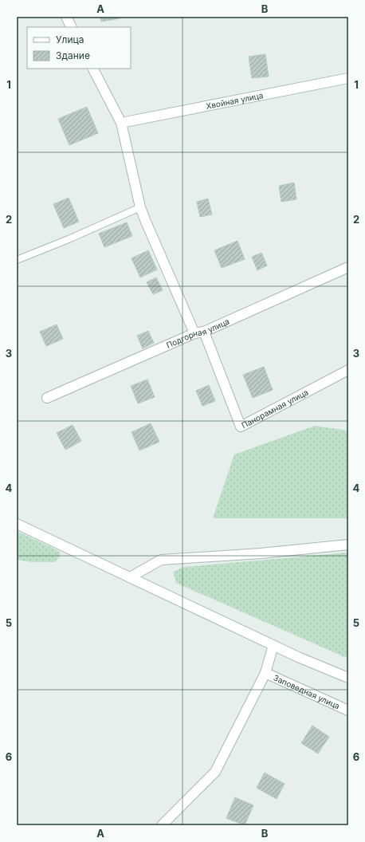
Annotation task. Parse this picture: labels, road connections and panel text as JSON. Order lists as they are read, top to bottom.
{
  "streets": {
    "street": [
      "Хвойная улица",
      "Подгорная улица",
      "Панорамная улица",
      "Заповедная улица"
    ]
  },
  "crossings": [
    ["Подгорная улица", "Панорамная улица"]
  ],
  "legend": ["Улица", "Здание"],
  "grid": {
    "columns": ["A", "B"],
    "rows": [
      "1",
      "2",
      "3",
      "4",
      "5",
      "6"
    ]
  }
}
